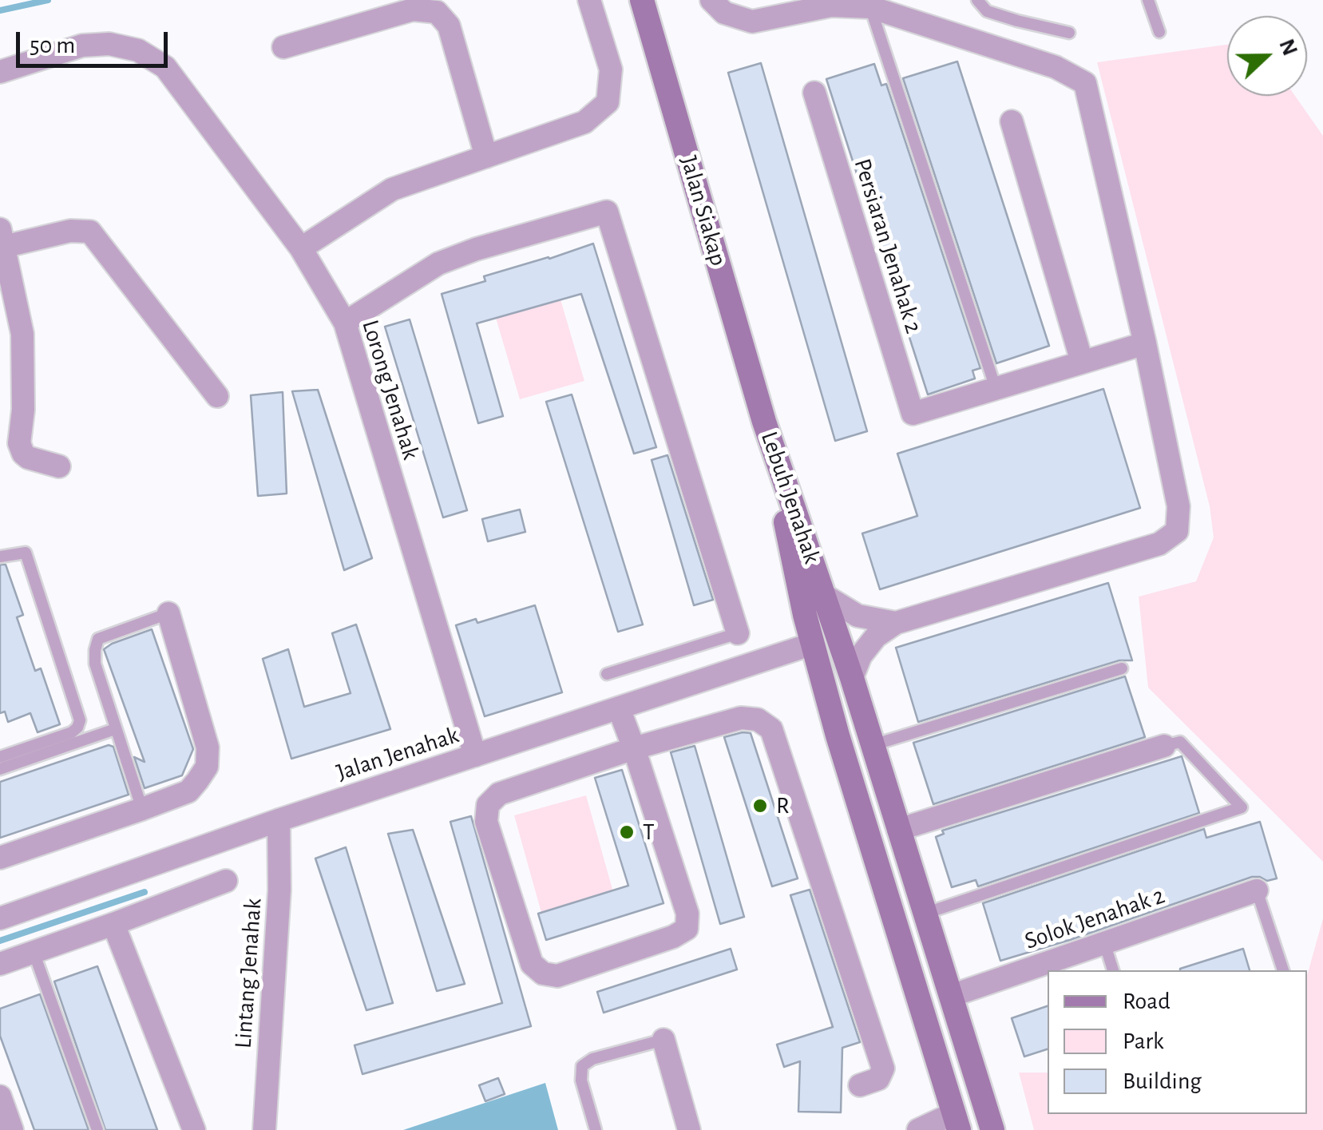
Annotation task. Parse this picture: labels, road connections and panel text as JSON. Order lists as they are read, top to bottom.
{
  "streets": {
    "street": [
      "Jalan Siakap",
      "Persiaran Jenahak 2",
      "Lorong Jenahak",
      "Lebuh Jenahak",
      "Jalan Jenahak",
      "Solok Jenahak 2",
      "Lintang Jenahak"
    ]
  },
  "crossings": [
    ["Jalan Siakap", "Lebuh Jenahak"],
    ["Lorong Jenahak", "Jalan Jenahak"],
    ["Lebuh Jenahak", "Jalan Jenahak"],
    ["Lebuh Jenahak", "Solok Jenahak 2"],
    ["Jalan Jenahak", "Lintang Jenahak"]
  ],
  "places": ["R", "T"],
  "legend": ["Road", "Park", "Building"],
  "scale_bar": "50 m",
  "north": "right"
}
